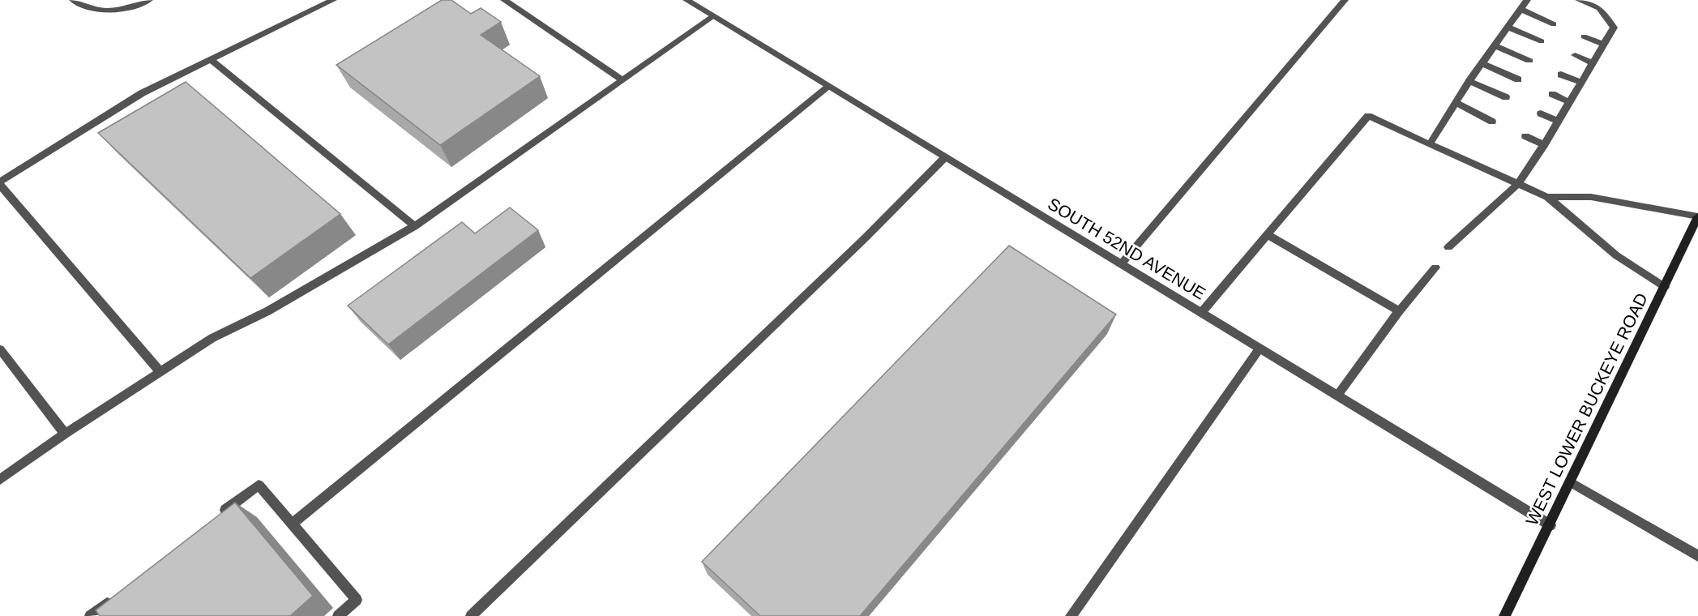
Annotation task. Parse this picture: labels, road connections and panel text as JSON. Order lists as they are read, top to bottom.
{
  "streets": {
    "main road": ["WEST LOWER BUCKEYE ROAD"],
    "street": ["SOUTH 52ND AVENUE"]
  },
  "crossings": [
    ["SOUTH 52ND AVENUE", "WEST LOWER BUCKEYE ROAD"]
  ]
}
